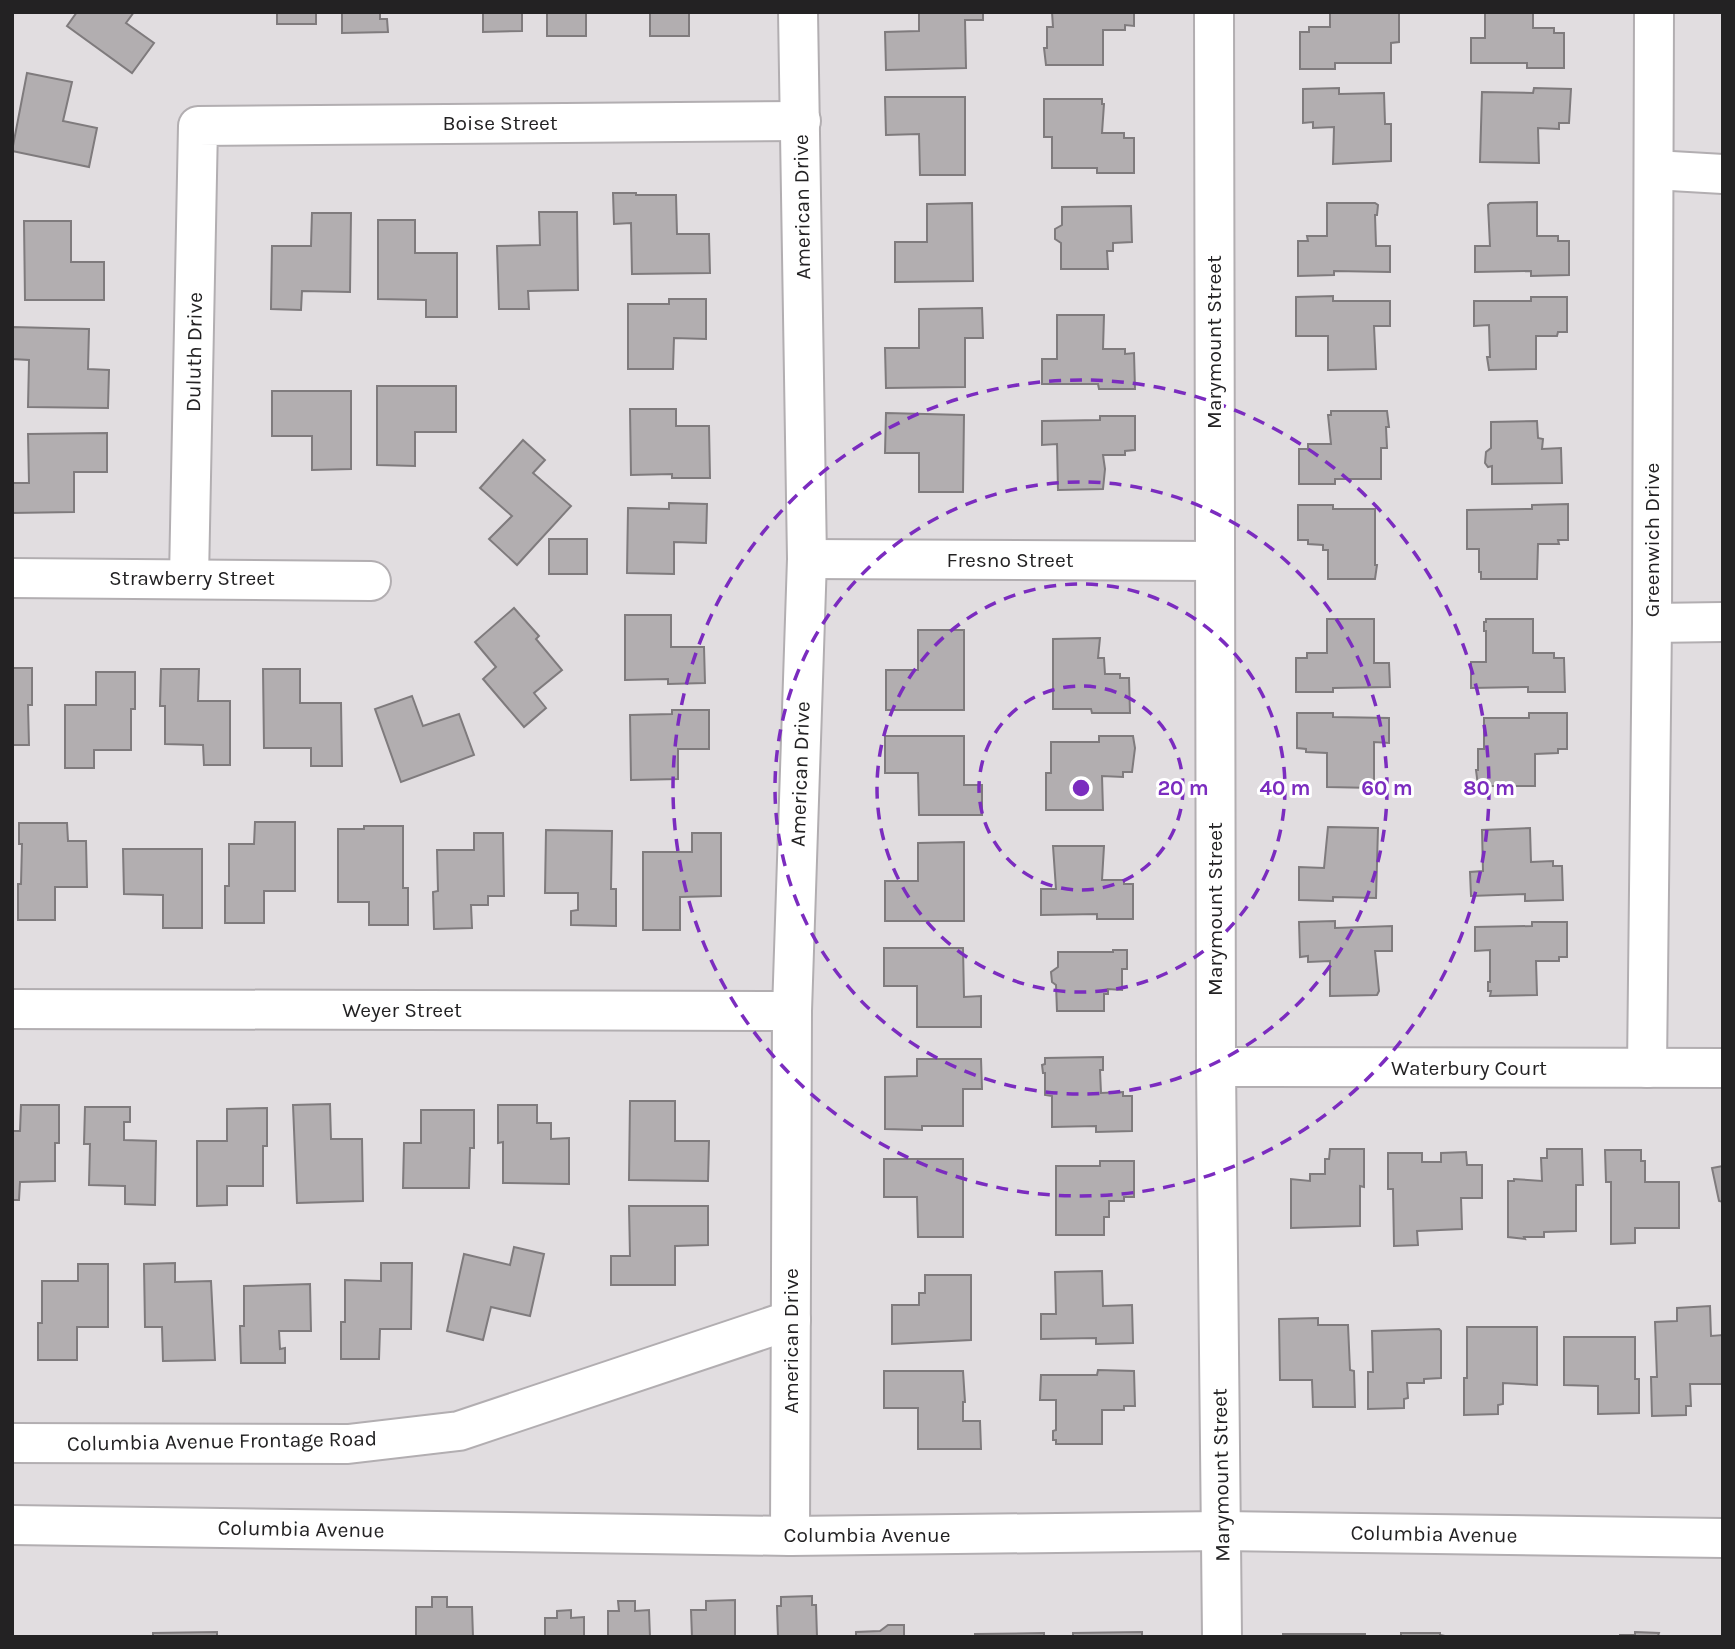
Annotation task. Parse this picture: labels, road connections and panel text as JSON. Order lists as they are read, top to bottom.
{
  "streets": {
    "street": [
      "Boise Street",
      "American Drive",
      "Marymount Street",
      "Duluth Drive",
      "Greenwich Drive",
      "Fresno Street",
      "Strawberry Street",
      "Weyer Street",
      "Waterbury Court",
      "Columbia Avenue Frontage Road",
      "Columbia Avenue"
    ]
  },
  "crossings": [
    ["Boise Street", "American Drive"],
    ["Boise Street", "Duluth Drive"],
    ["American Drive", "Fresno Street"],
    ["American Drive", "Weyer Street"],
    ["American Drive", "Columbia Avenue Frontage Road"],
    ["American Drive", "Columbia Avenue"],
    ["Marymount Street", "Fresno Street"],
    ["Marymount Street", "Waterbury Court"],
    ["Marymount Street", "Columbia Avenue"],
    ["Duluth Drive", "Strawberry Street"],
    ["Greenwich Drive", "Waterbury Court"]
  ],
  "rings": [
    "20 m",
    "40 m",
    "60 m",
    "80 m"
  ]
}
